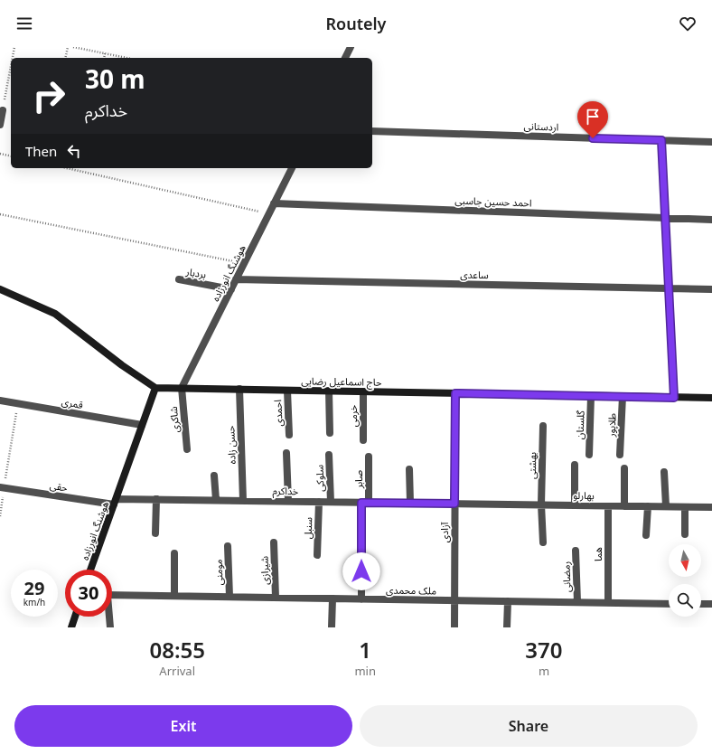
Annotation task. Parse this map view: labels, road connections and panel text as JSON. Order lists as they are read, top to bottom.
{
  "streets": {
    "main road": ["هوشنگ انورزاده", "حاج اسماعیل رضایی"],
    "street": [
      "اردستانی",
      "احمد حسین جاسبی",
      "بردبار",
      "ساعدی",
      "قمری",
      "احمدی",
      "خرمی",
      "شاکری",
      "گلستان",
      "طلاپور",
      "حسن زاده",
      "بهشتی",
      "سلوکی",
      "صابر",
      "حقی",
      "خداکرم",
      "بهارلو",
      "سنبل",
      "آزادی",
      "هما",
      "شیرازی",
      "مومنی",
      "رمضانی",
      "ملک محمدی"
    ]
  },
  "crossings": [
    ["احمد حسین جاسبی", "هوشنگ انورزاده"],
    ["بردبار", "هوشنگ انورزاده"],
    ["هوشنگ انورزاده", "ساعدی"],
    ["هوشنگ انورزاده", "حاج اسماعیل رضایی"],
    ["هوشنگ انورزاده", "قمری"],
    ["هوشنگ انورزاده", "شاکری"],
    ["هوشنگ انورزاده", "حقی"],
    ["هوشنگ انورزاده", "خداکرم"],
    ["حاج اسماعیل رضایی", "احمدی"],
    ["حاج اسماعیل رضایی", "خرمی"],
    ["حاج اسماعیل رضایی", "شاکری"],
    ["حاج اسماعیل رضایی", "گلستان"],
    ["حاج اسماعیل رضایی", "طلاپور"],
    ["حاج اسماعیل رضایی", "حسن زاده"],
    ["حاج اسماعیل رضایی", "آزادی"],
    ["حسن زاده", "خداکرم"],
    ["بهشتی", "بهارلو"],
    ["سلوکی", "خداکرم"],
    ["صابر", "خداکرم"],
    ["صابر", "ملک محمدی"],
    ["حقی", "خداکرم"],
    ["خداکرم", "بهارلو"],
    ["خداکرم", "سنبل"],
    ["خداکرم", "آزادی"],
    ["بهارلو", "آزادی"],
    ["بهارلو", "هما"],
    ["آزادی", "ملک محمدی"],
    ["هما", "ملک محمدی"],
    ["شیرازی", "ملک محمدی"],
    ["مومنی", "ملک محمدی"],
    ["رمضانی", "ملک محمدی"]
  ],
  "north": "bottom",
  "page": {
    "header": "Routely",
    "turn": ["30 m", "خداکرم"],
    "then": "Then",
    "speed": "29 km/h",
    "limit": "30",
    "eta": [
      "08:55",
      "Arrival",
      "1",
      "min",
      "370",
      "m"
    ],
    "buttons": ["Exit", "Share"]
  }
}
